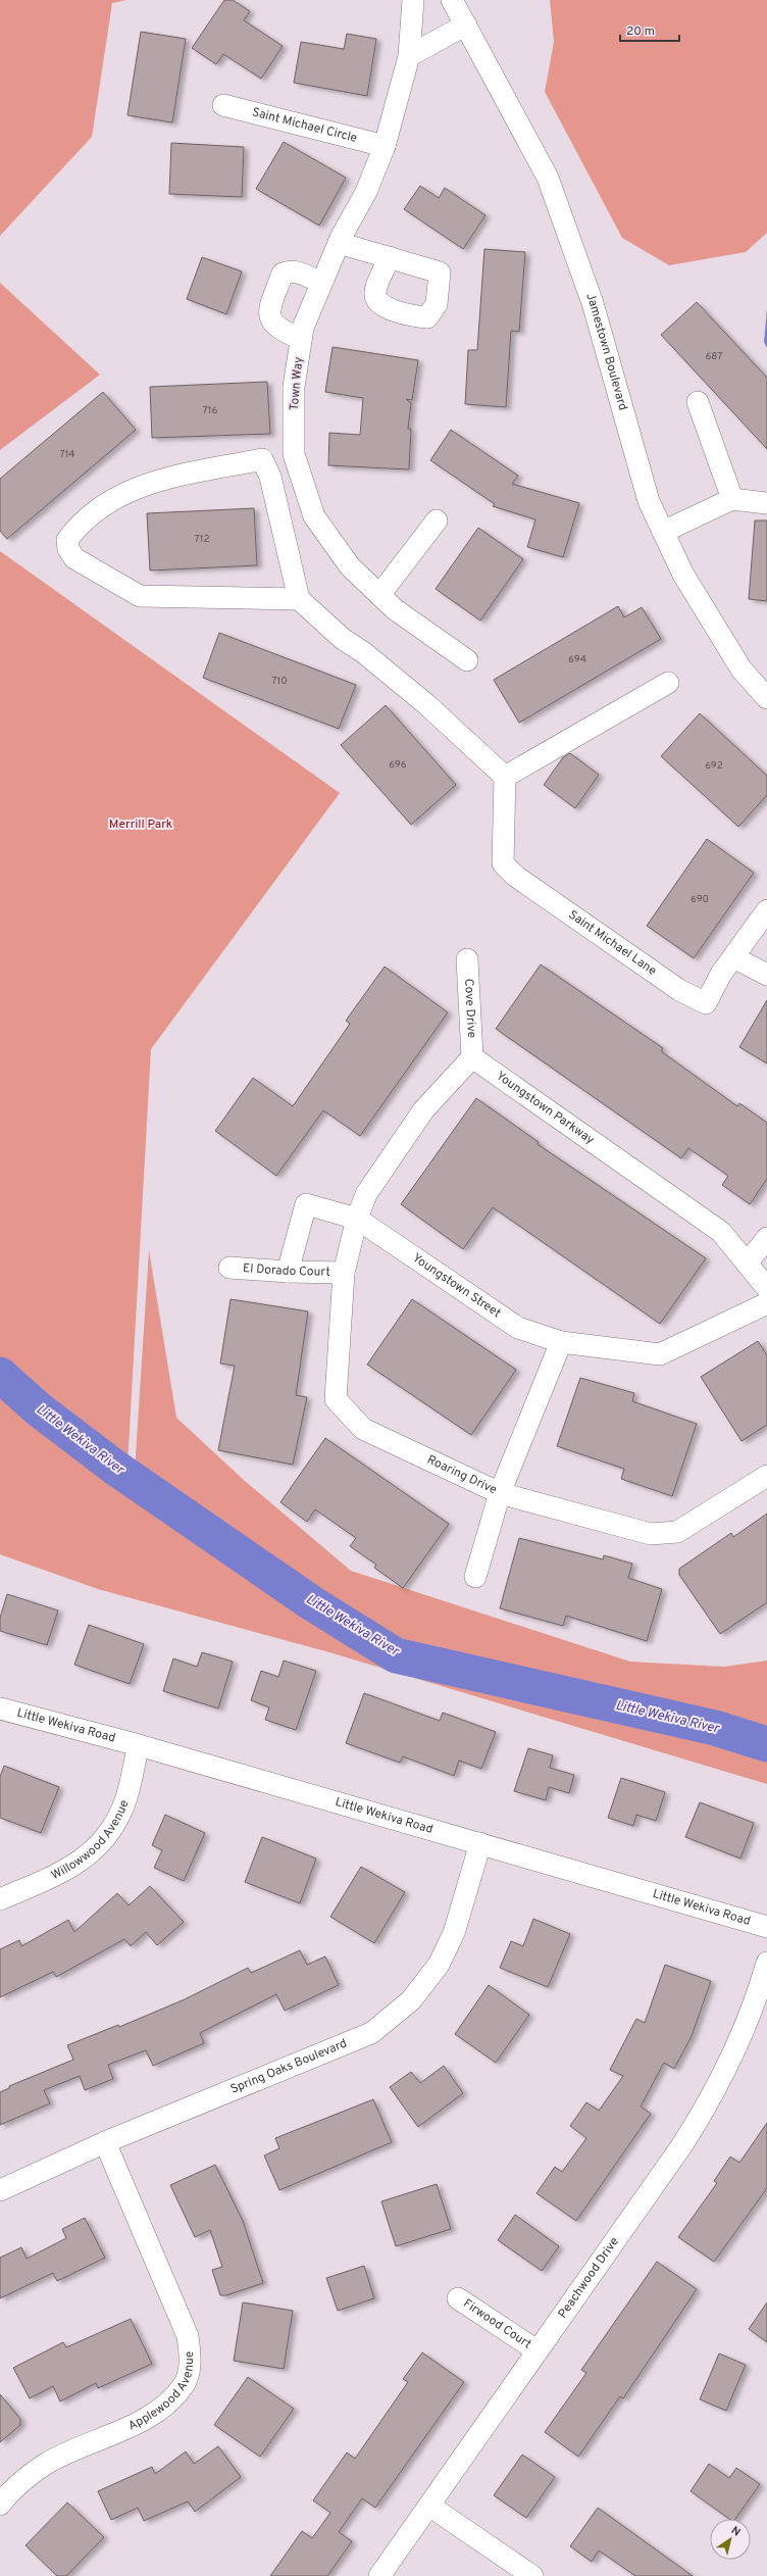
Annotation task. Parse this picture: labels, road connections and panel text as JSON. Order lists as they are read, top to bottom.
{
  "streets": {
    "street": [
      "Saint Michael Circle",
      "Jamestown Boulevard",
      "Town Way",
      "Saint Michael Lane",
      "Cove Drive",
      "Youngstown Parkway",
      "El Dorado Court",
      "Youngstown Street",
      "Roaring Drive",
      "Little Wekiva Road",
      "Willowwood Avenue",
      "Spring Oaks Boulevard",
      "Peachwood Drive",
      "Firwood Court",
      "Applewood Avenue"
    ]
  },
  "crossings": [
    ["Saint Michael Circle", "Town Way"],
    ["Cove Drive", "Youngstown Parkway"],
    ["El Dorado Court", "Youngstown Street"],
    ["El Dorado Court", "Roaring Drive"],
    ["Youngstown Street", "Roaring Drive"],
    ["Little Wekiva Road", "Willowwood Avenue"],
    ["Little Wekiva Road", "Spring Oaks Boulevard"],
    ["Spring Oaks Boulevard", "Applewood Avenue"],
    ["Peachwood Drive", "Firwood Court"]
  ],
  "water": ["Little Wekiva River"],
  "parks": ["Merrill Park"],
  "house_numbers": [
    "687",
    "716",
    "714",
    "712",
    "694",
    "710",
    "696",
    "692",
    "690"
  ],
  "scale_bar": "20 m",
  "north": "top right"
}
